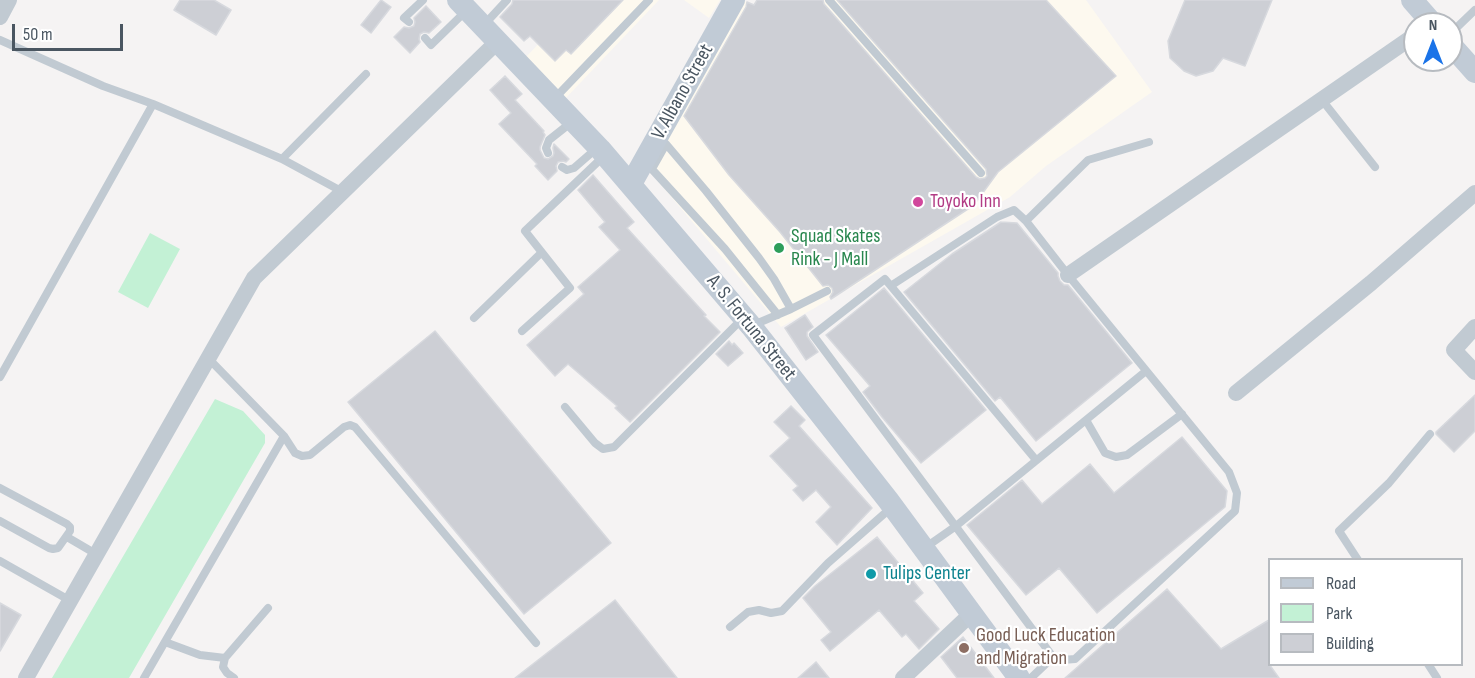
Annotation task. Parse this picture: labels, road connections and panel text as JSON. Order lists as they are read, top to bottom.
{
  "streets": {
    "main road": ["V. Albano Street", "A. S. Fortuna Street"]
  },
  "crossings": [
    ["V. Albano Street", "A. S. Fortuna Street"]
  ],
  "places": [
    "Toyoko Inn",
    "Squad Skates Rink - J Mall",
    "Tulips Center",
    "Good Luck Education and Migration"
  ],
  "legend": ["Road", "Park", "Building"],
  "scale_bar": "50 m",
  "north": "top"
}
